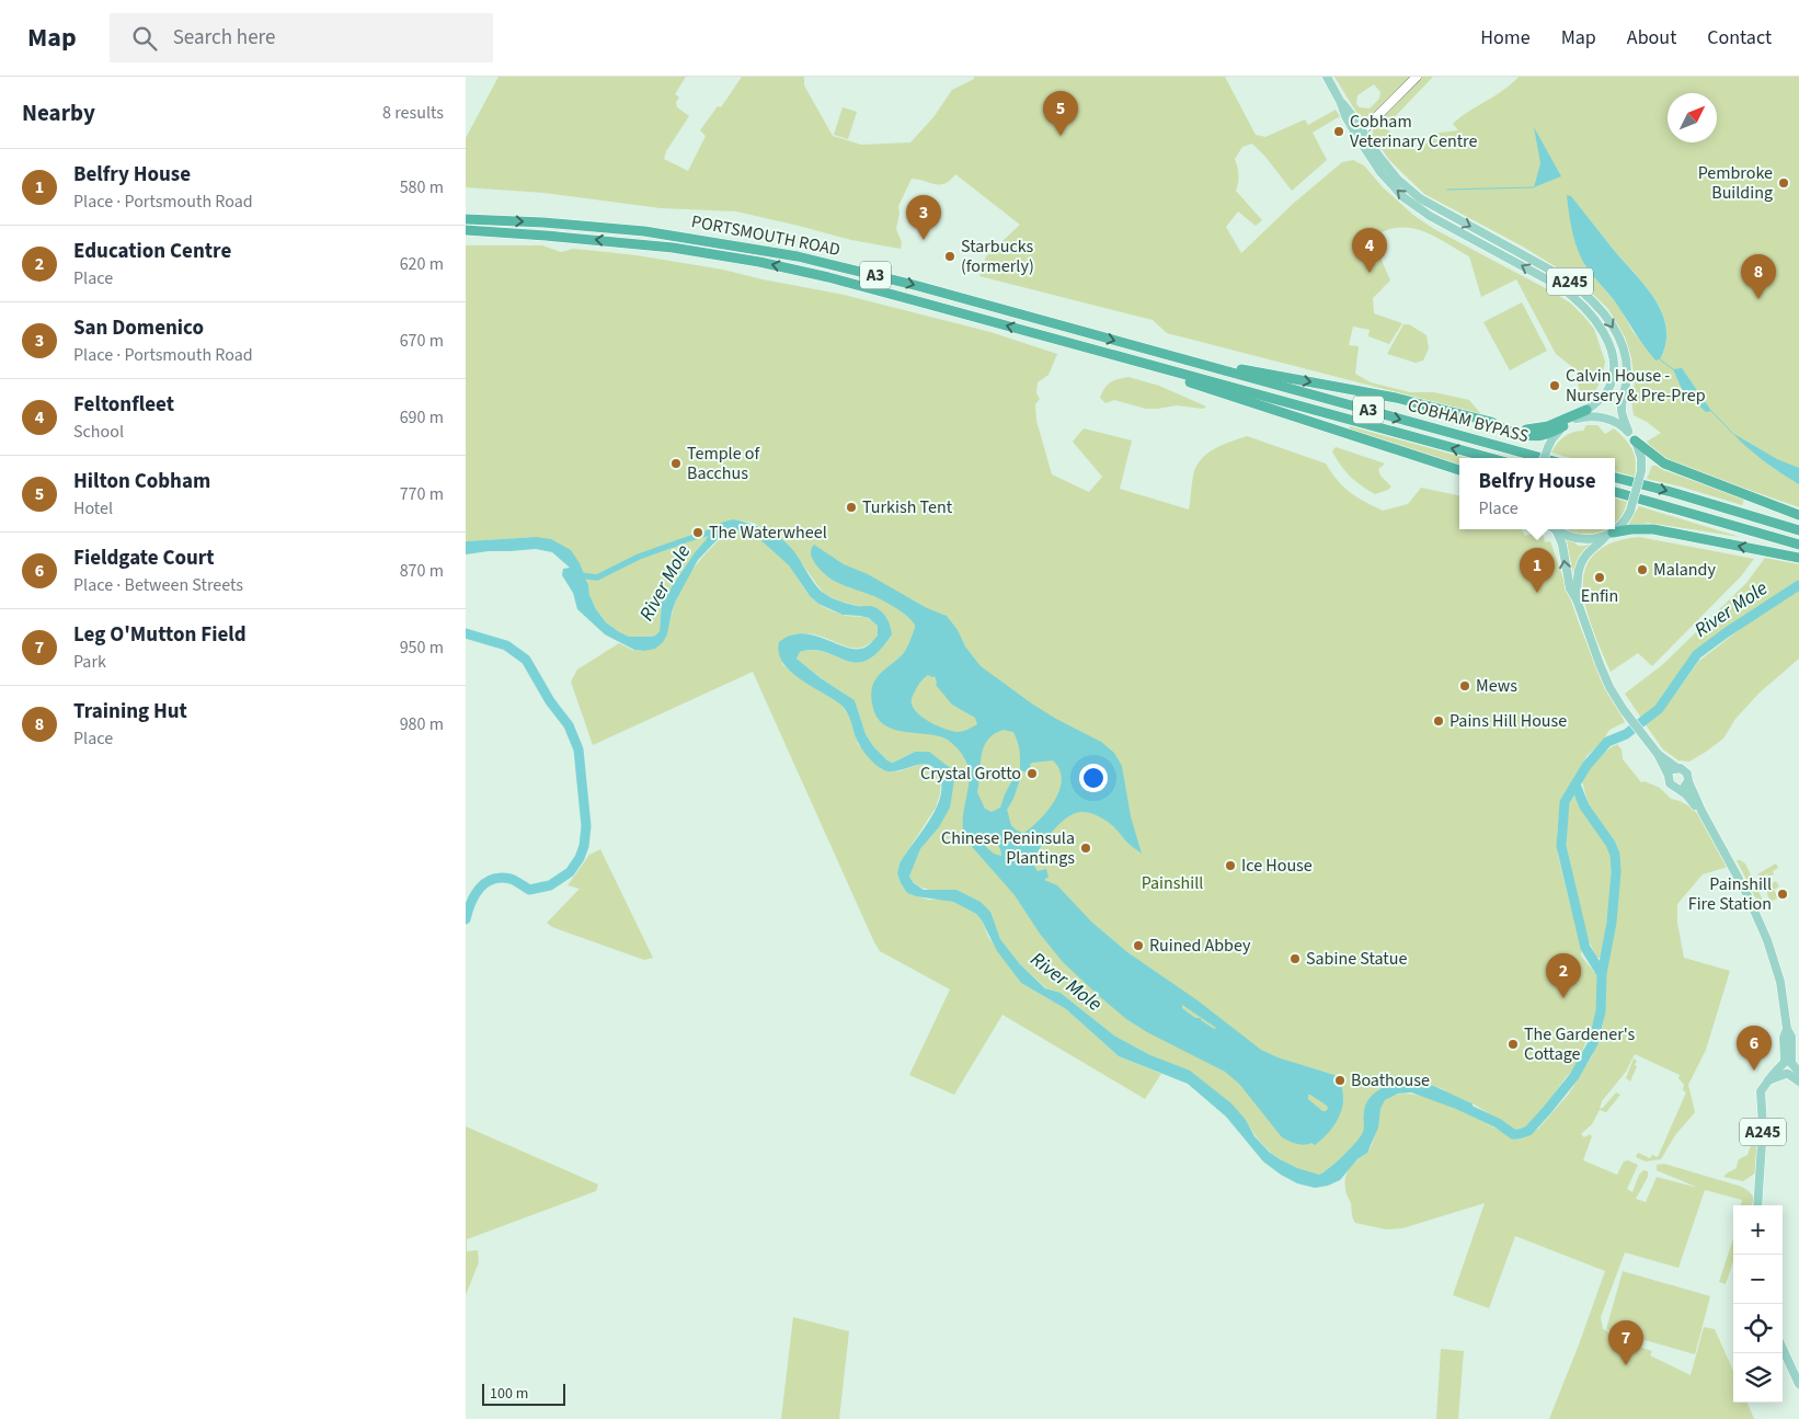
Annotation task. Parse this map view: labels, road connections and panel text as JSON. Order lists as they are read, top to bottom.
{
  "streets": {
    "highway": ["PORTSMOUTH ROAD", "A3", "COBHAM BYPASS"],
    "main road": ["A245"]
  },
  "crossings": [
    ["PORTSMOUTH ROAD", "COBHAM BYPASS"]
  ],
  "water": ["River Mole"],
  "parks": ["Painshill"],
  "places": [
    "Cobham Veterinary Centre",
    "Pembroke Building",
    "Starbucks (formerly)",
    "Calvin House - Nursery & Pre-Prep",
    "Temple of Bacchus",
    "Turkish Tent",
    "The Waterwheel",
    "Malandy",
    "Enfin",
    "Mews",
    "Pains Hill House",
    "Crystal Grotto",
    "Chinese Peninsula Plantings",
    "Ice House",
    "Painshill Fire Station",
    "Ruined Abbey",
    "Sabine Statue",
    "The Gardener's Cottage",
    "Boathouse"
  ],
  "scale_bar": "100 m",
  "north": "top right",
  "page": {
    "header": "Map",
    "search": "Search here",
    "nav": [
      "Home",
      "Map",
      "About",
      "Contact"
    ],
    "heading": ["Nearby", "8 results"],
    "pins": [
      "5",
      "3",
      "4",
      "8",
      "1",
      "2",
      "6",
      "7"
    ],
    "list": [
      {
        "mark": "1",
        "name": "Belfry House",
        "note": "Place · Portsmouth Road",
        "value": "580 m"
      },
      {
        "mark": "2",
        "name": "Education Centre",
        "note": "Place",
        "value": "620 m"
      },
      {
        "mark": "3",
        "name": "San Domenico",
        "note": "Place · Portsmouth Road",
        "value": "670 m"
      },
      {
        "mark": "4",
        "name": "Feltonfleet",
        "note": "School",
        "value": "690 m"
      },
      {
        "mark": "5",
        "name": "Hilton Cobham",
        "note": "Hotel",
        "value": "770 m"
      },
      {
        "mark": "6",
        "name": "Fieldgate Court",
        "note": "Place · Between Streets",
        "value": "870 m"
      },
      {
        "mark": "7",
        "name": "Leg O'Mutton Field",
        "note": "Park",
        "value": "950 m"
      },
      {
        "mark": "8",
        "name": "Training Hut",
        "note": "Place",
        "value": "980 m"
      }
    ],
    "popup": ["Belfry House", "Place"],
    "map_buttons": ["+", "−"],
    "scale": "100 m"
  }
}
